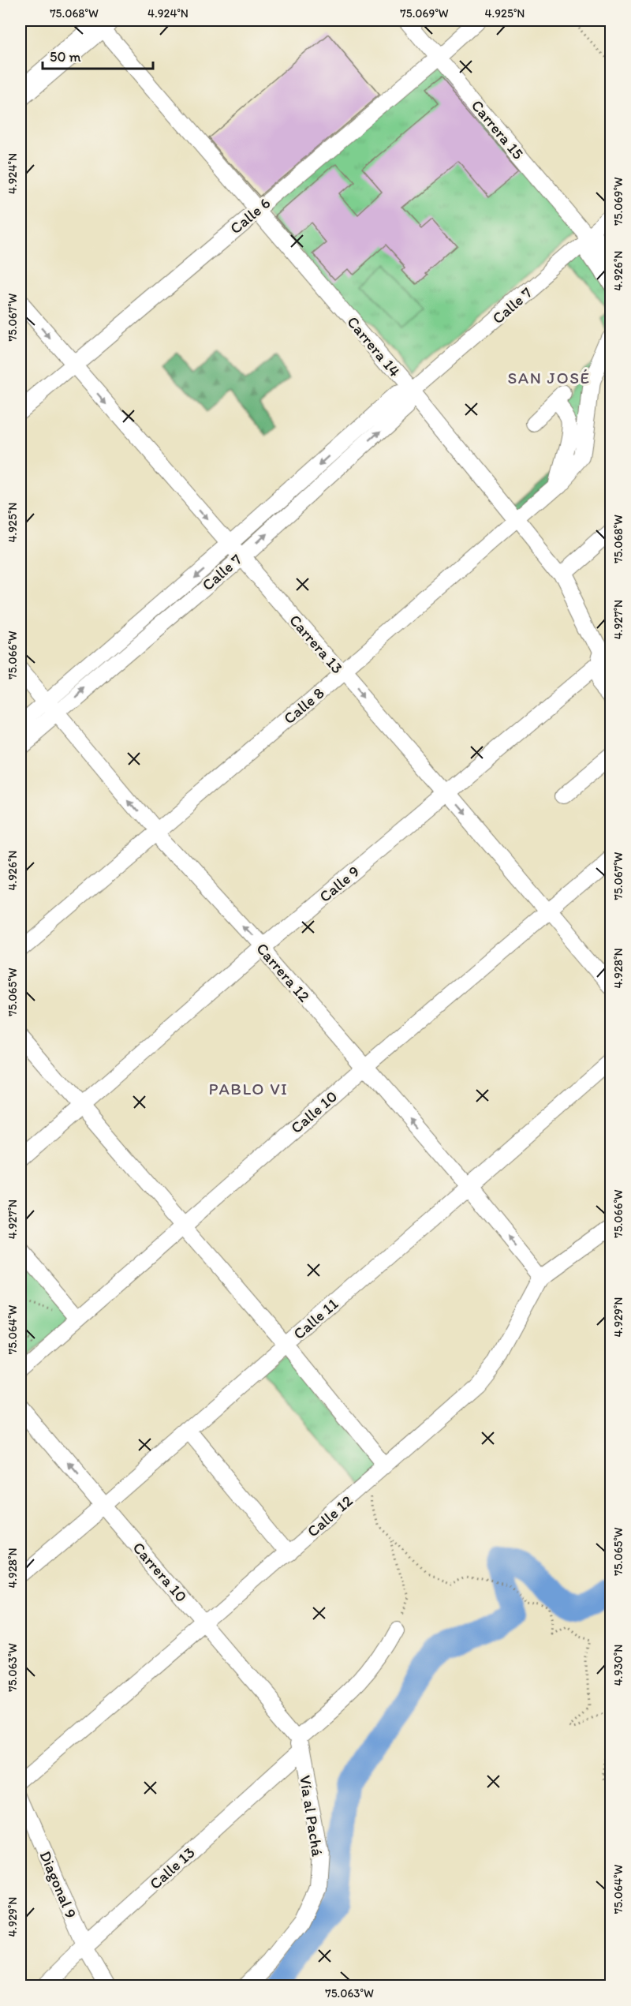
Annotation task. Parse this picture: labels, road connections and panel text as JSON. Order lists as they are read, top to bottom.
{
  "streets": {
    "street": [
      "Carrera 15",
      "Calle 6",
      "Calle 7",
      "Carrera 14",
      "Carrera 13",
      "Calle 8",
      "Calle 9",
      "Carrera 12",
      "Calle 10",
      "Calle 11",
      "Calle 12",
      "Carrera 10",
      "Vía al Pachá",
      "Calle 13",
      "Diagonal 9"
    ]
  },
  "crossings": [
    ["Carrera 15", "Calle 6"],
    ["Carrera 15", "Calle 7"],
    ["Calle 6", "Carrera 14"],
    ["Calle 6", "Carrera 13"],
    ["Calle 7", "Carrera 14"],
    ["Calle 7", "Carrera 13"],
    ["Calle 7", "Carrera 12"],
    ["Carrera 14", "Calle 8"],
    ["Carrera 14", "Calle 9"],
    ["Carrera 13", "Calle 8"],
    ["Carrera 13", "Calle 9"],
    ["Carrera 13", "Calle 10"],
    ["Calle 8", "Carrera 12"],
    ["Calle 9", "Carrera 12"],
    ["Carrera 12", "Calle 10"],
    ["Carrera 12", "Calle 11"],
    ["Carrera 12", "Calle 12"],
    ["Calle 11", "Carrera 10"],
    ["Calle 12", "Carrera 10"],
    ["Carrera 10", "Vía al Pachá"],
    ["Carrera 10", "Calle 13"],
    ["Vía al Pachá", "Calle 13"],
    ["Calle 13", "Diagonal 9"]
  ],
  "one_way": ["Carrera 13", "Carrera 12"],
  "districts": ["SAN JOSÉ", "PABLO VI"],
  "scale_bar": "50 m",
  "coordinates": [
    "75.068°W",
    "4.924°N",
    "75.069°W",
    "4.925°N",
    "4.926°N",
    "75.067°W",
    "4.927°N",
    "75.066°W",
    "4.928°N",
    "75.065°W",
    "4.929°N",
    "75.064°W",
    "4.930°N",
    "75.063°W"
  ]
}
